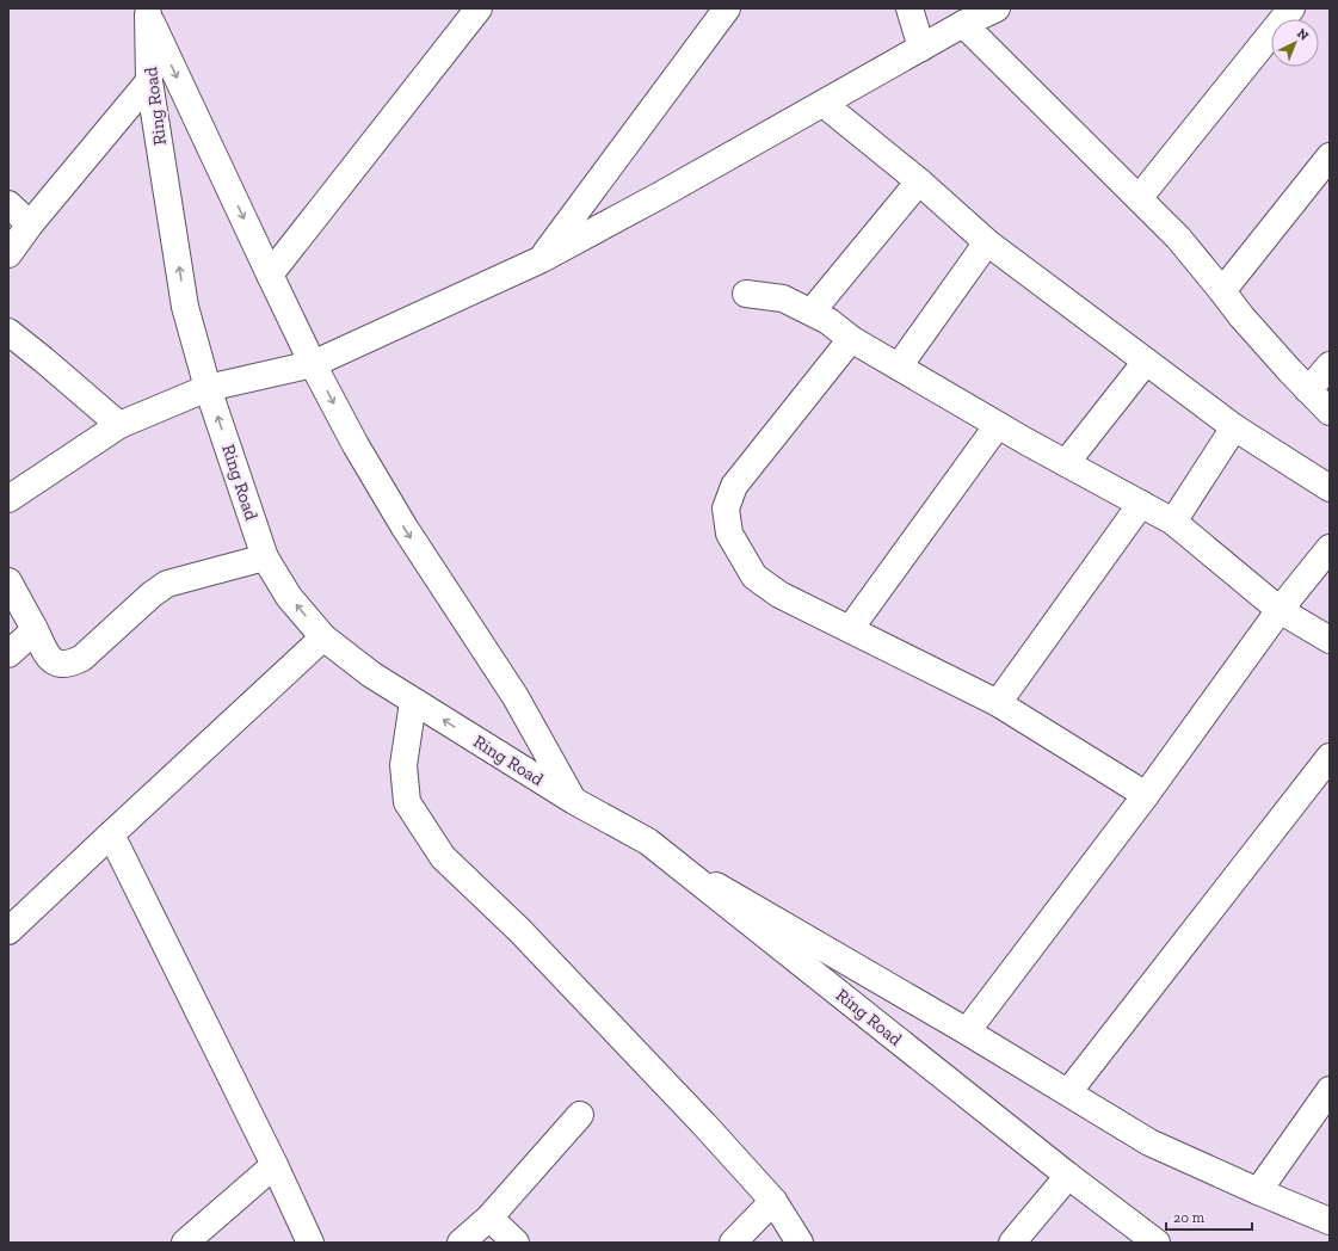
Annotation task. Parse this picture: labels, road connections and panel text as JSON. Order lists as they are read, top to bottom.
{
  "streets": {
    "street": ["Ring Road"]
  },
  "scale_bar": "20 m",
  "north": "top right"
}
